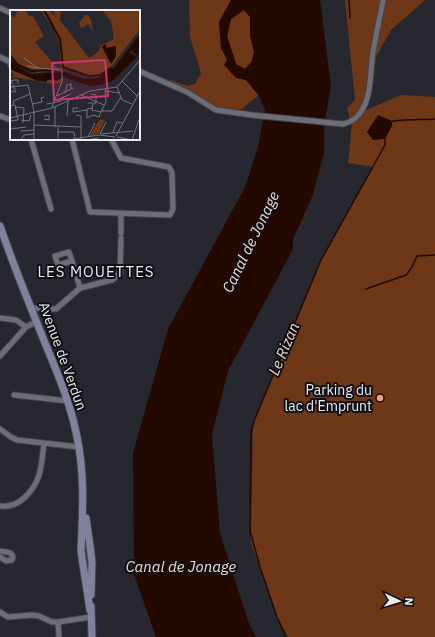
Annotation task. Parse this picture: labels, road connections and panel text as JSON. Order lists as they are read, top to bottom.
{
  "streets": {
    "main road": ["Avenue de Verdun"]
  },
  "districts": ["LES MOUETTES"],
  "water": ["Canal de Jonage", "Le Rizan"],
  "places": ["Parking du lac d'Emprunt"],
  "north": "right"
}
